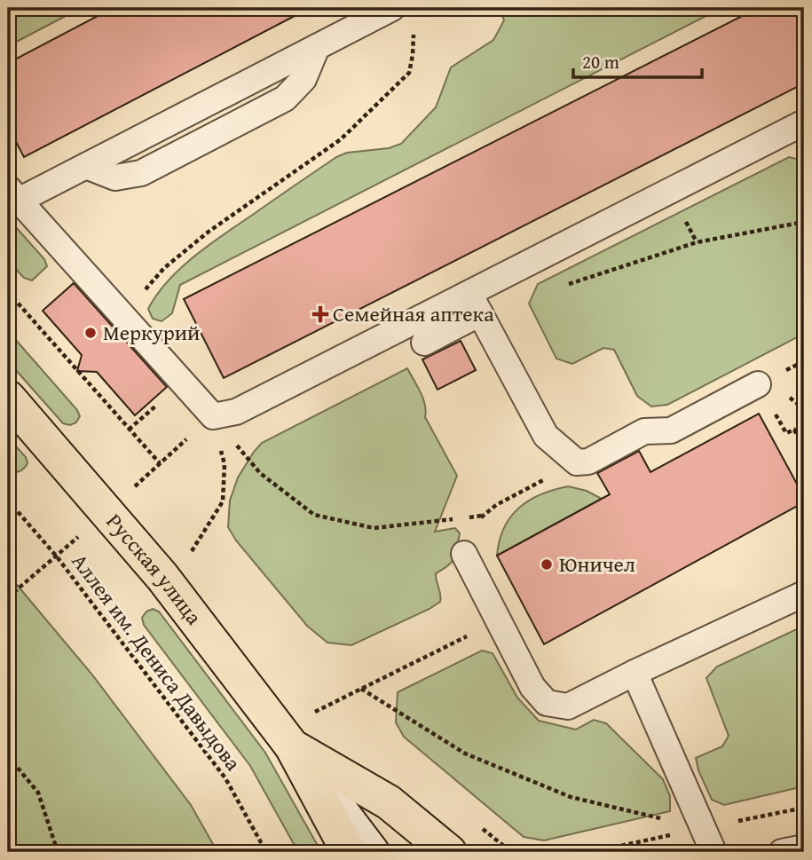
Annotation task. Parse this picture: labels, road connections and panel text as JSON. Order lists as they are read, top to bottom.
{
  "streets": {
    "main road": ["Русская улица"],
    "path": ["Аллея им. Дениса Давыдова"]
  },
  "places": {
    "health": ["Семейная аптека"],
    "other": ["Меркурий", "Юничел"]
  },
  "scale_bar": "20 m"
}
